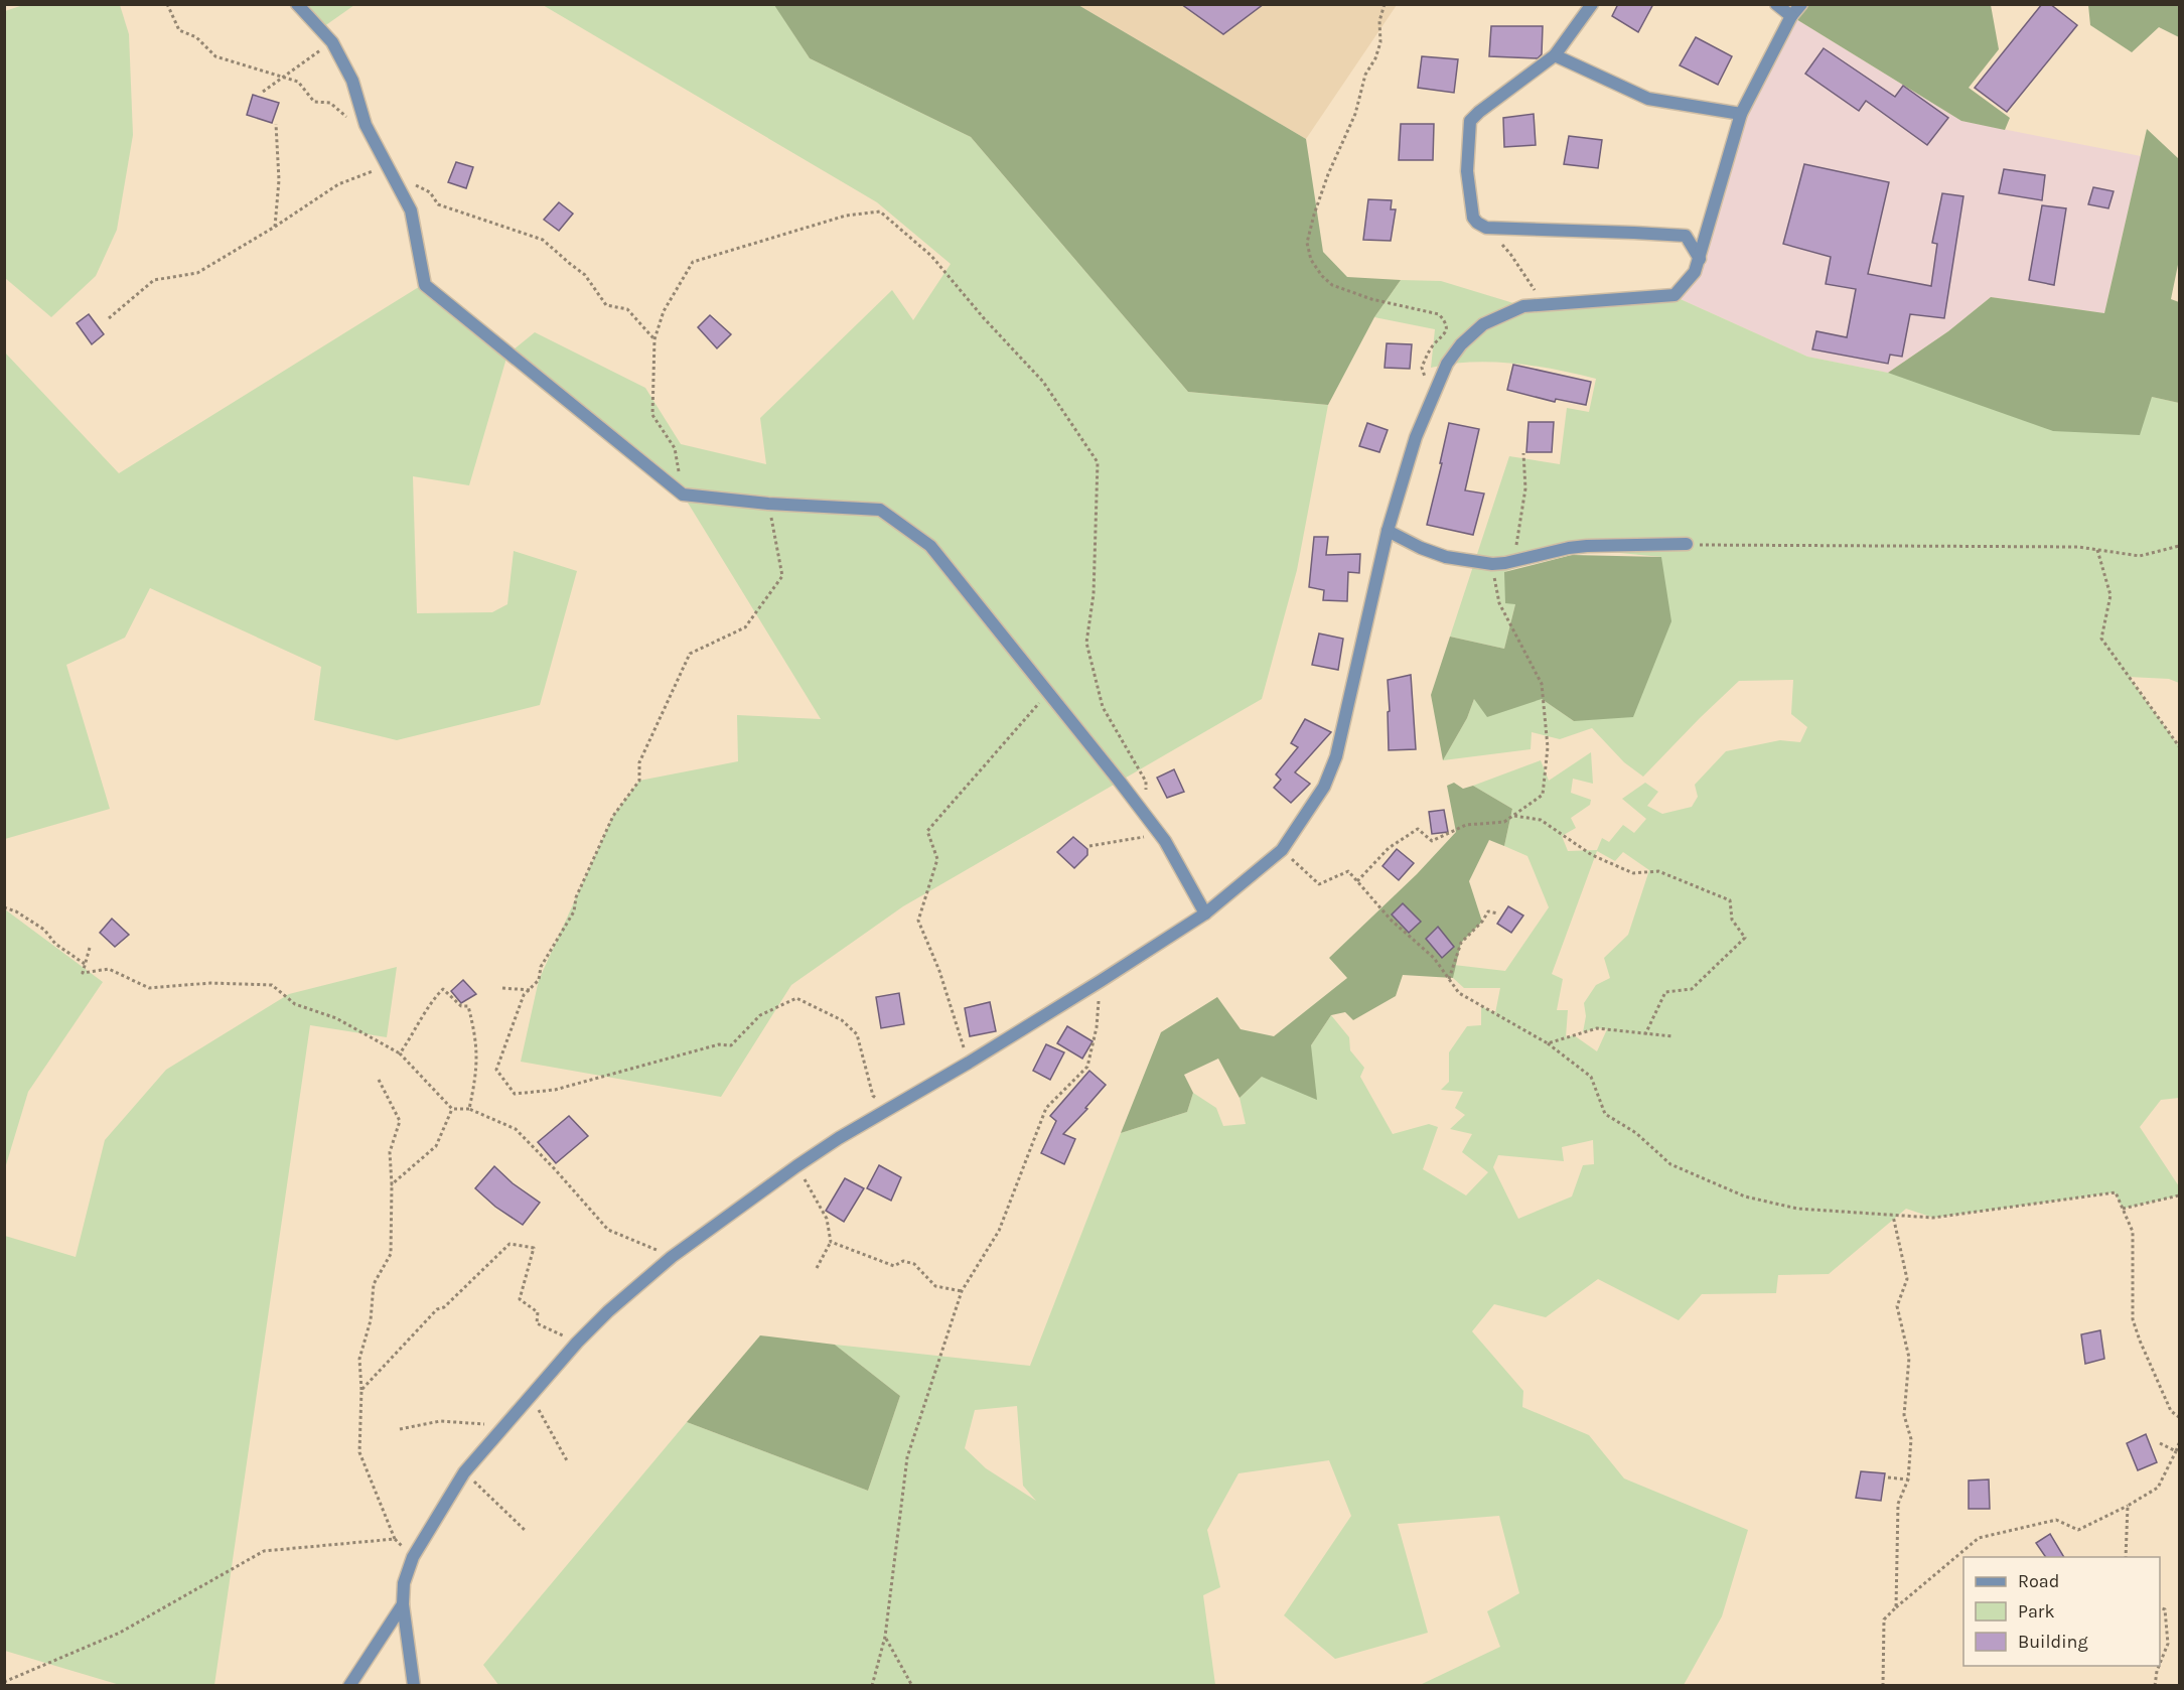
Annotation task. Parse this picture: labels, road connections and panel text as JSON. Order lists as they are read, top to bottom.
{
  "legend": ["Road", "Park", "Building"]
}
